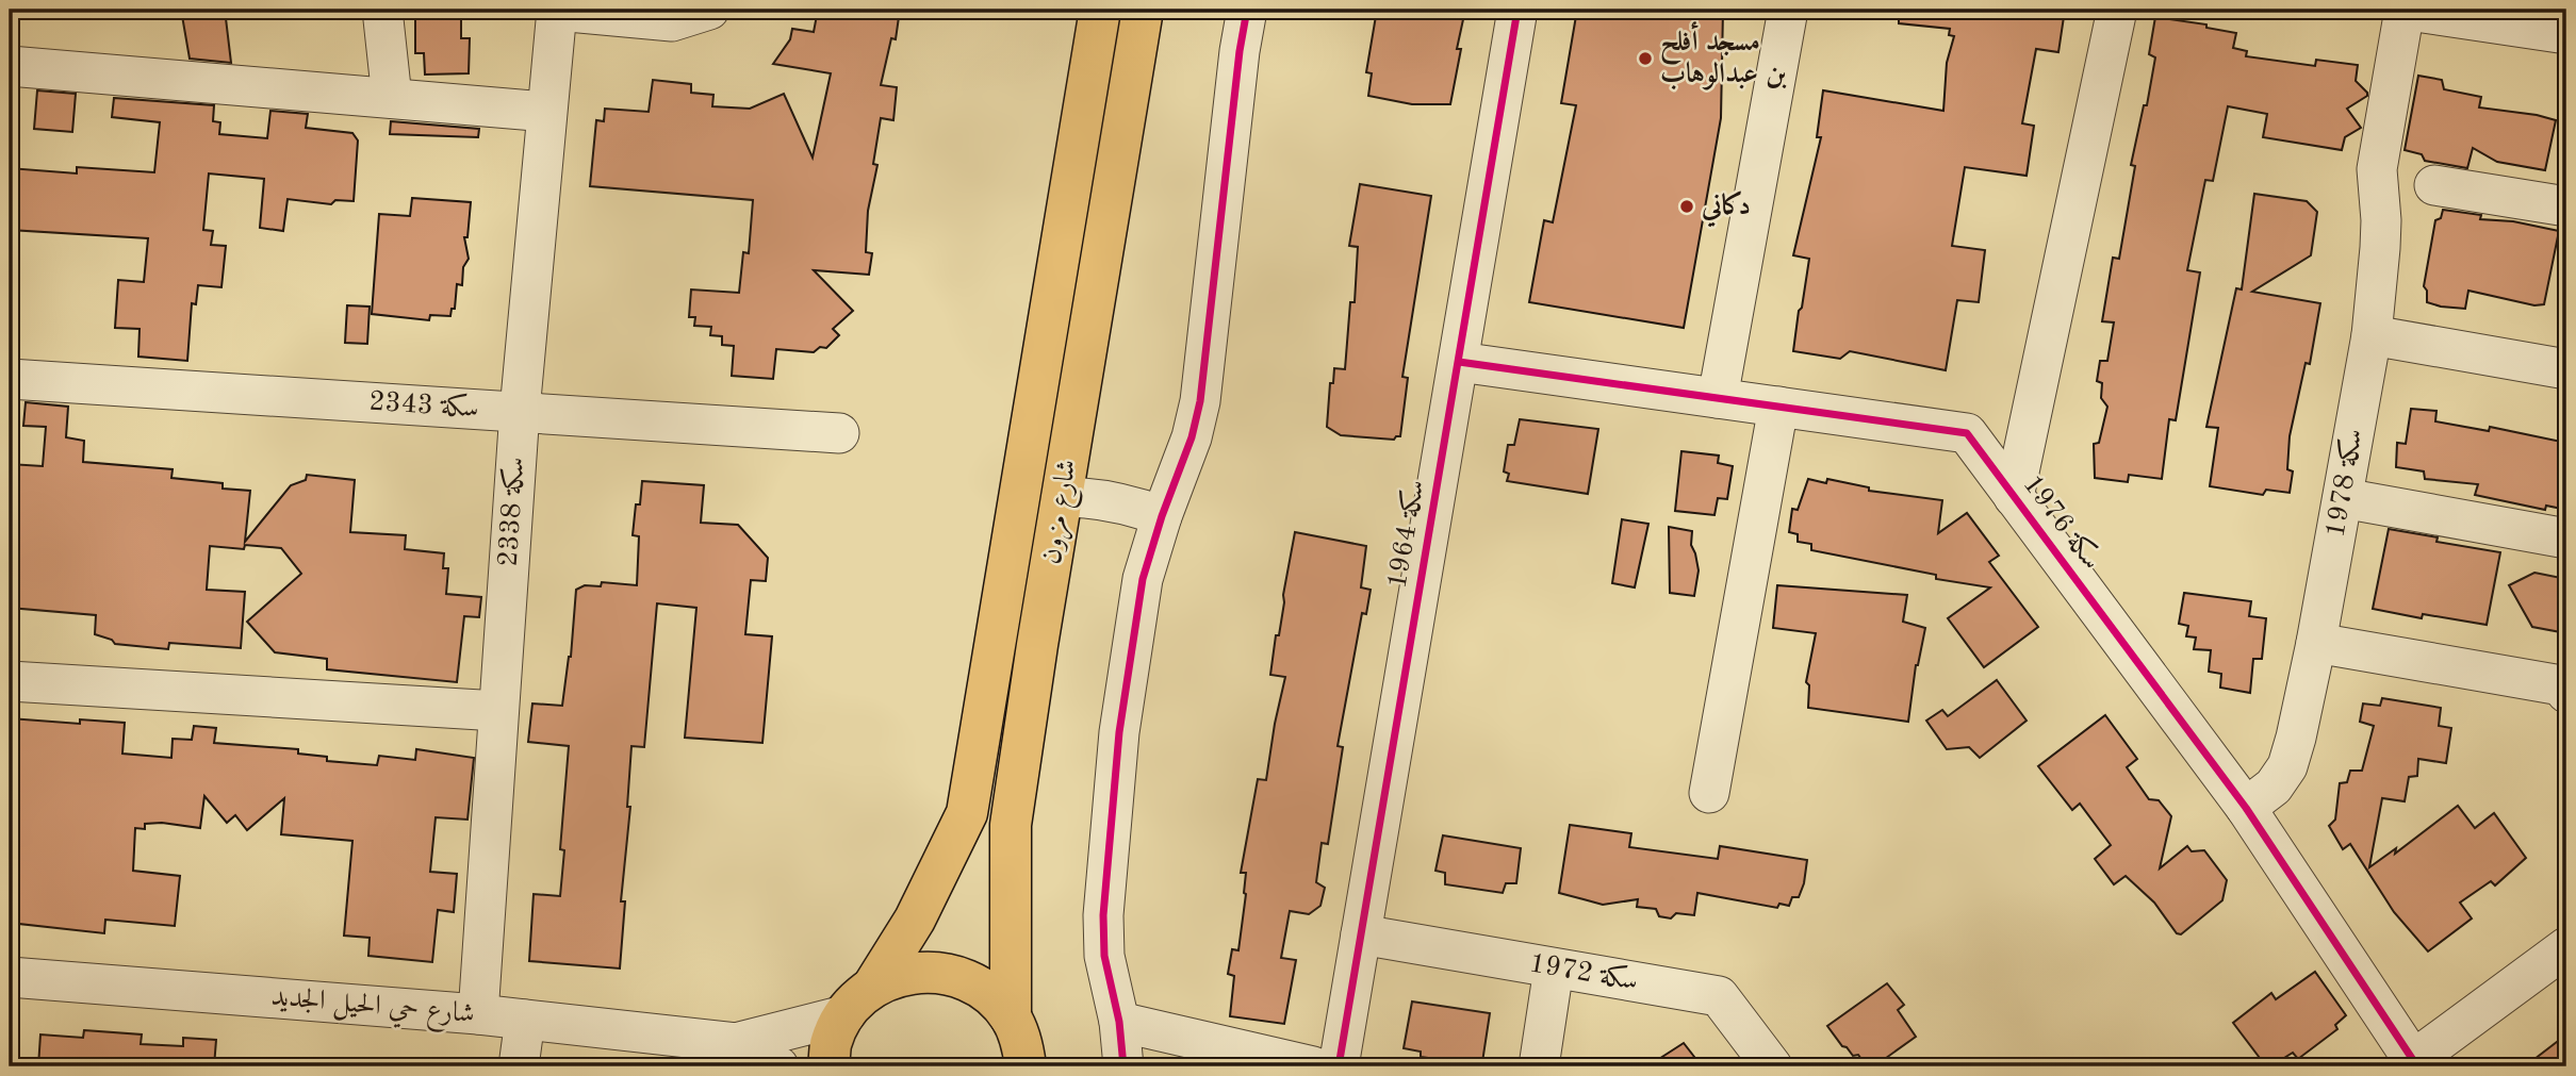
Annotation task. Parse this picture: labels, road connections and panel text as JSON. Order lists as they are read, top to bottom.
{
  "streets": {
    "main road": ["شارع مزون"],
    "street": [
      "سكة 2343",
      "سكة 1978",
      "سكة 2338",
      "سكة 1976",
      "سكة 1964",
      "سكة 1972",
      "شارع حي الحيل الجديد"
    ]
  },
  "crossings": [
    ["سكة 2343", "سكة 2338"],
    ["سكة 1978", "سكة 1976"],
    ["سكة 2338", "شارع حي الحيل الجديد"],
    ["شارع مزون", "شارع حي الحيل الجديد"],
    ["سكة 1976", "سكة 1964"],
    ["سكة 1964", "سكة 1972"]
  ],
  "places": ["مسجد أفلح بن عبدالوهاب", "دكاني"]
}
